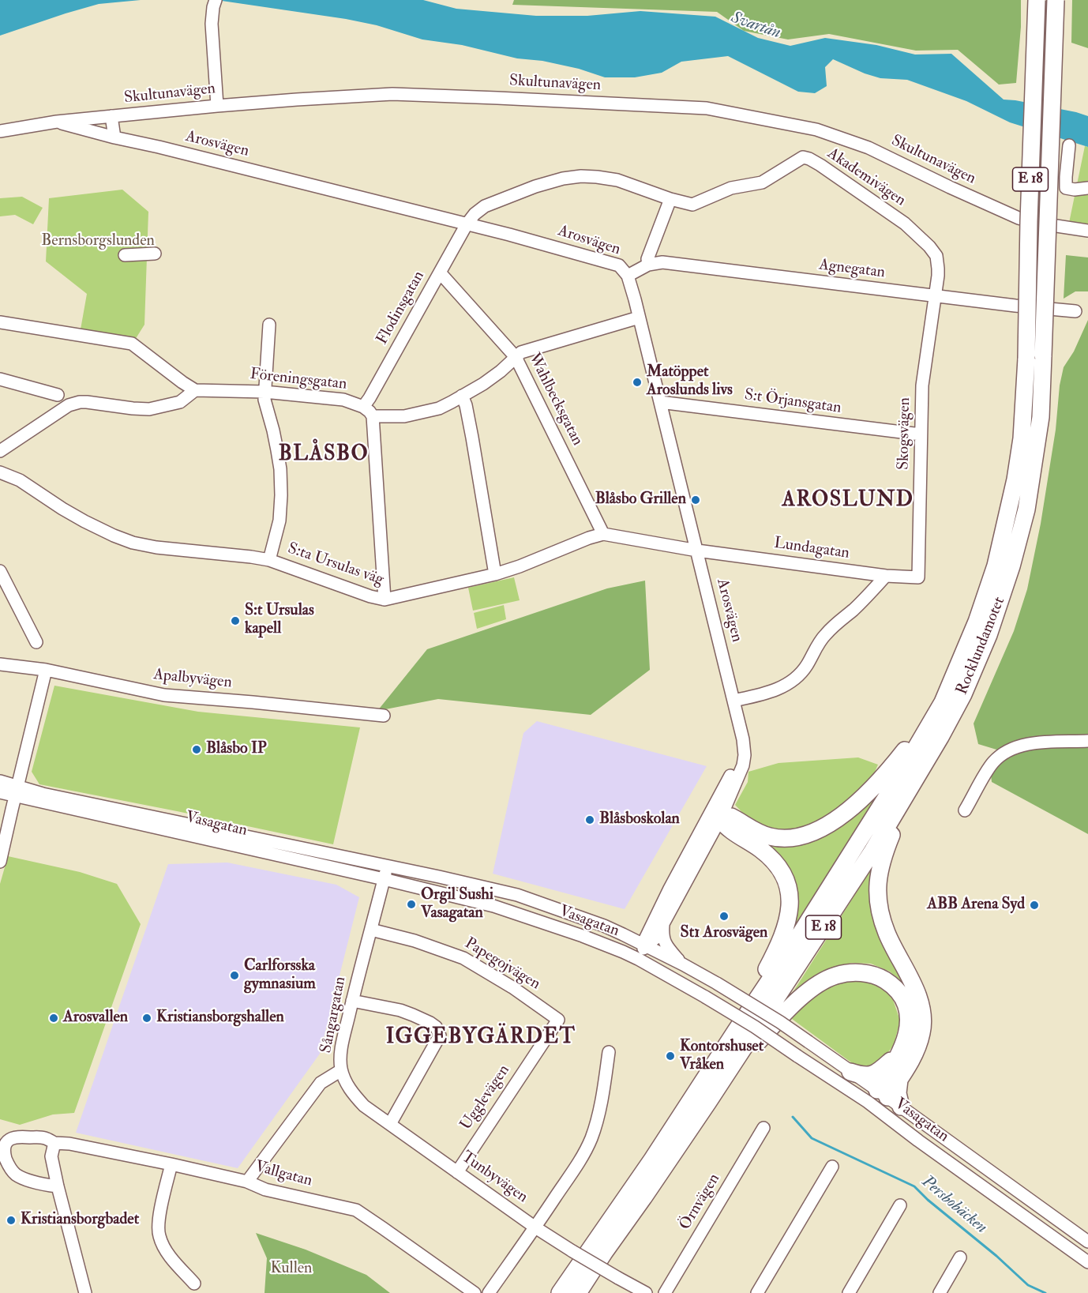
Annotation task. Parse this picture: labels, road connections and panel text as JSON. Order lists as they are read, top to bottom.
{
  "streets": {
    "highway": ["E 18", "Rocklundamotet"],
    "street": [
      "Skultunavägen",
      "Arosvägen",
      "Akademivägen",
      "Agnegatan",
      "Flodinsgatan",
      "Föreningsgatan",
      "Wahlbecksgatan",
      "S:t Örjansgatan",
      "Skogsvägen",
      "Lundagatan",
      "S:ta Ursulas väg",
      "Apalbyvägen",
      "Vasagatan",
      "Papegojvägen",
      "Sångargatan",
      "Ugglevägen",
      "Vallgatan",
      "Tunbyvägen",
      "Örnvägen"
    ]
  },
  "crossings": [
    ["Skultunavägen", "Arosvägen"],
    ["Arosvägen", "Akademivägen"],
    ["Arosvägen", "E 18"],
    ["Arosvägen", "Agnegatan"],
    ["Arosvägen", "Flodinsgatan"],
    ["Arosvägen", "S:t Örjansgatan"],
    ["Arosvägen", "Lundagatan"],
    ["Arosvägen", "S:ta Ursulas väg"],
    ["Arosvägen", "Vasagatan"],
    ["Akademivägen", "Agnegatan"],
    ["Akademivägen", "Flodinsgatan"],
    ["Akademivägen", "Skogsvägen"],
    ["E 18", "Rocklundamotet"],
    ["E 18", "Vasagatan"],
    ["Agnegatan", "Skogsvägen"],
    ["Flodinsgatan", "Föreningsgatan"],
    ["Flodinsgatan", "Wahlbecksgatan"],
    ["Wahlbecksgatan", "S:ta Ursulas väg"],
    ["S:t Örjansgatan", "Skogsvägen"],
    ["Skogsvägen", "Lundagatan"],
    ["Lundagatan", "S:ta Ursulas väg"],
    ["Vasagatan", "Sångargatan"],
    ["Papegojvägen", "Sångargatan"],
    ["Papegojvägen", "Ugglevägen"],
    ["Sångargatan", "Vallgatan"],
    ["Sångargatan", "Tunbyvägen"],
    ["Ugglevägen", "Tunbyvägen"]
  ],
  "districts": ["BLÅSBO", "AROSLUND", "IGGEBYGÄRDET"],
  "water": ["Svartån", "Persbobäcken"],
  "parks": ["Bernsborgslunden", "Kullen"],
  "places": [
    "Matöppet Aroslunds livs",
    "Blåsbo Grillen",
    "S:t Ursulas kapell",
    "Blåsbo IP",
    "Blåsboskolan",
    "Orgil Sushi Vasagatan",
    "ABB Arena Syd",
    "St1 Arosvägen",
    "Carlforsska gymnasium",
    "Arosvallen",
    "Kristiansborgshallen",
    "Kontorshuset Vråken",
    "Kristiansborgbadet"
  ]
}
